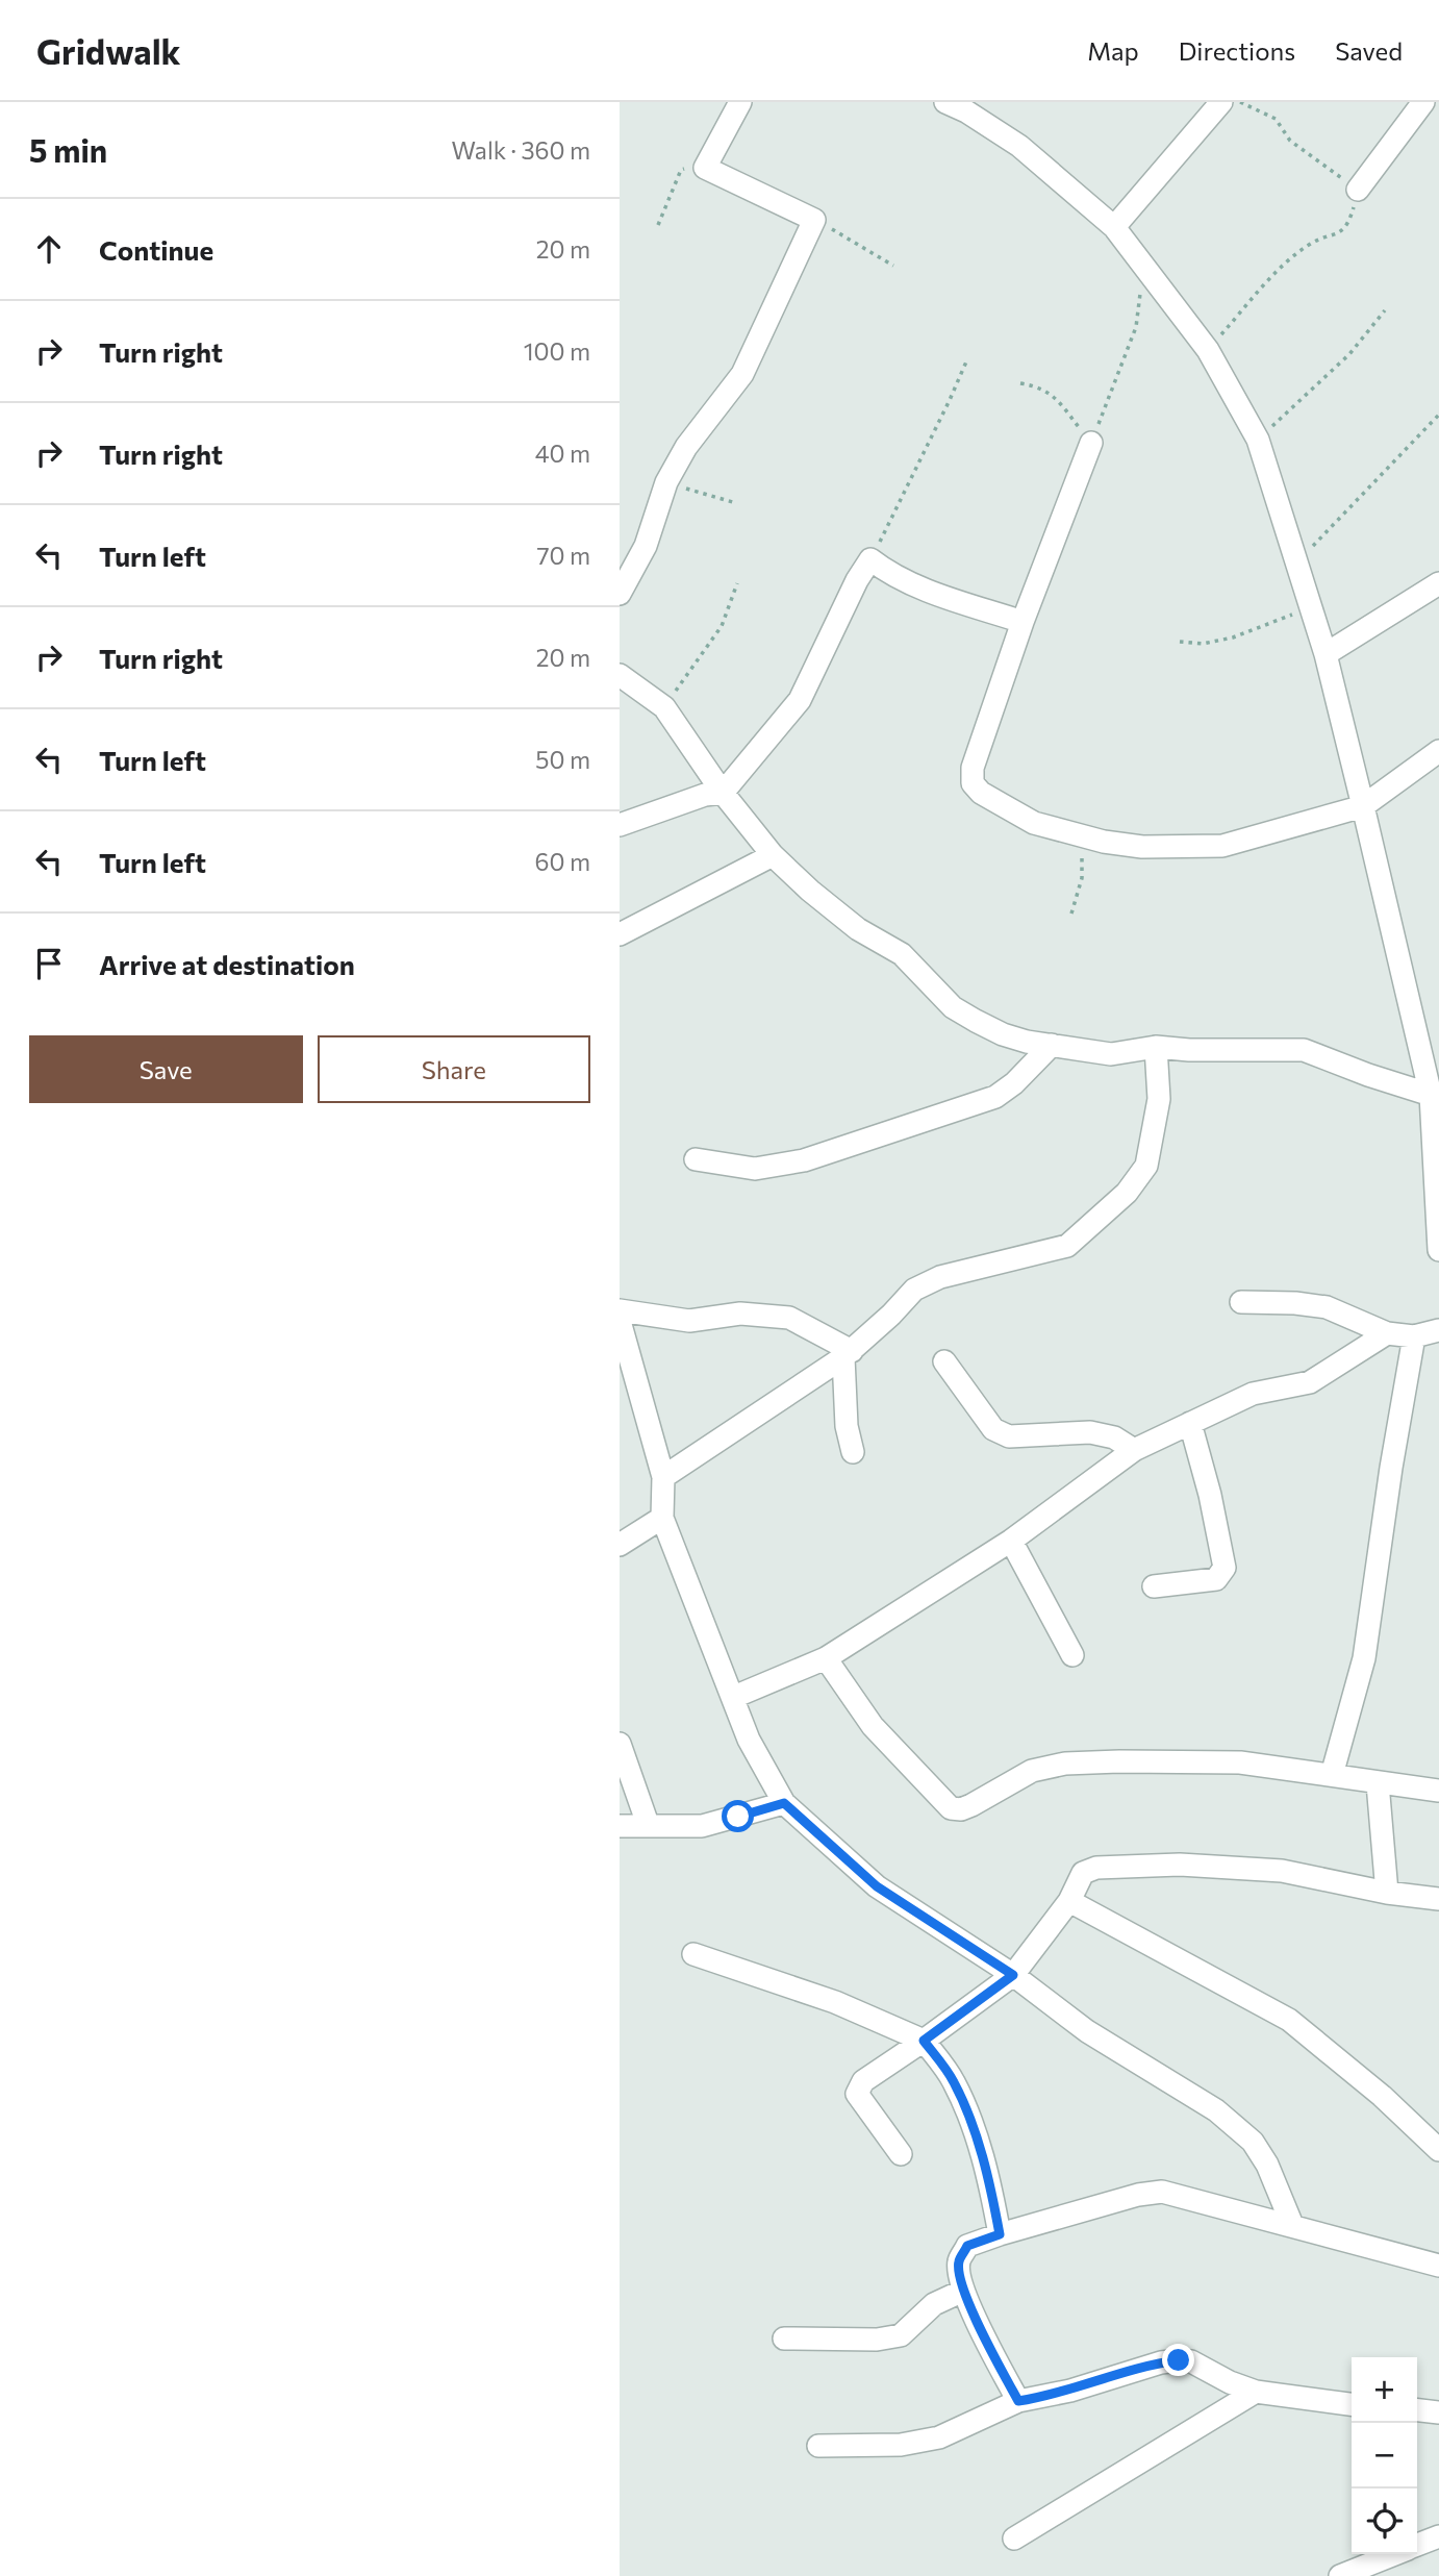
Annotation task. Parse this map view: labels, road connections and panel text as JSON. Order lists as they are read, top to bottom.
{
  "page": {
    "header": "Gridwalk",
    "nav": ["Map", "Directions", "Saved"],
    "heading": ["5 min", "Walk · 360 m"],
    "list": [
      ["Continue", "20 m"],
      ["Turn right", "100 m"],
      ["Turn right", "40 m"],
      ["Turn left", "70 m"],
      ["Turn right", "20 m"],
      ["Turn left", "50 m"],
      ["Turn left", "60 m"],
      "Arrive at destination"
    ],
    "buttons": ["Save", "Share"],
    "map_buttons": ["+", "−"]
  }
}
